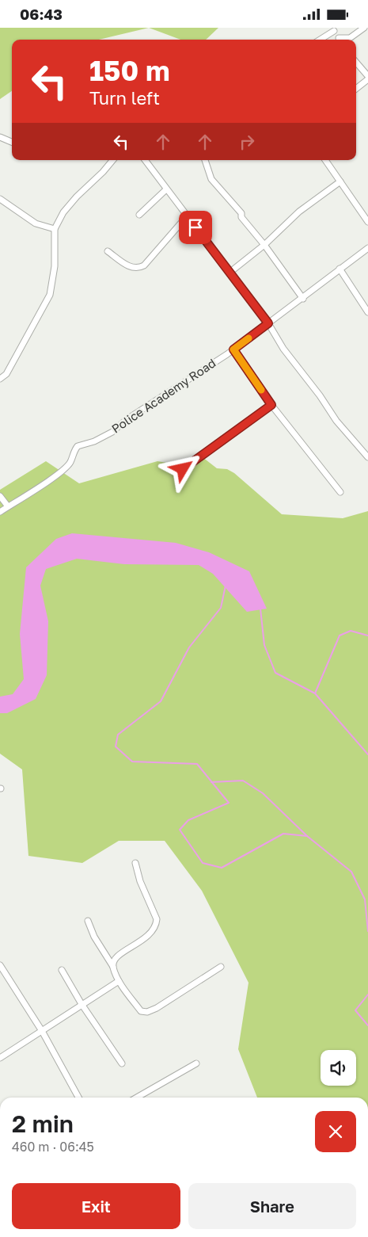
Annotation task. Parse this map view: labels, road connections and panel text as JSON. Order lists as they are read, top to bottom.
{
  "streets": {
    "street": ["Police Academy Road"]
  },
  "page": {
    "status": "06:43",
    "turn": ["150 m", "Turn left"],
    "heading": ["2 min", "460 m · 06:45"],
    "buttons": ["Exit", "Share"]
  }
}
